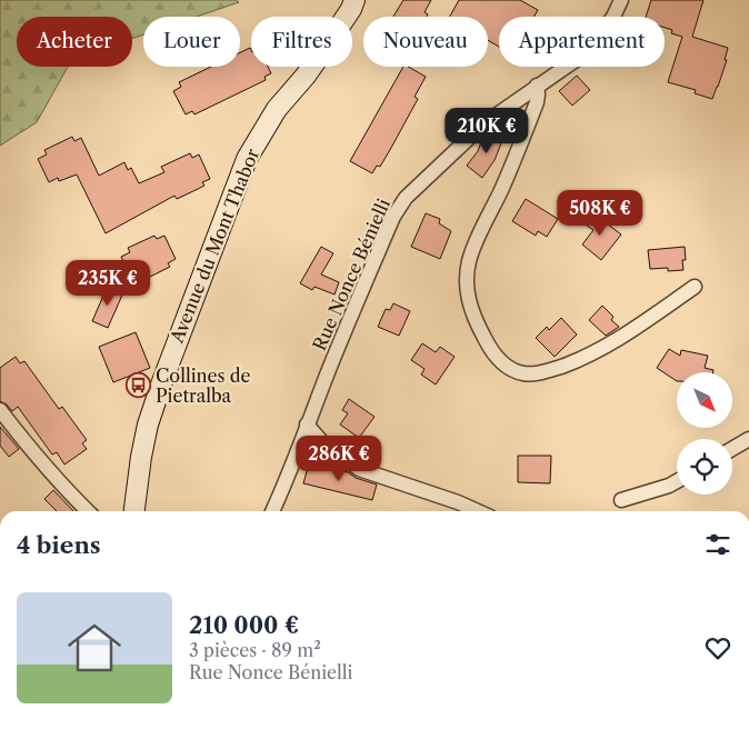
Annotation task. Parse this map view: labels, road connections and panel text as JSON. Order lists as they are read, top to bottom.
{
  "streets": {
    "street": ["Avenue du Mont Thabor", "Rue Nonce Bénielli"]
  },
  "places": {
    "bus stop": ["Collines de Pietralba"]
  },
  "north": "bottom right",
  "page": {
    "chip": [
      "Acheter",
      "Louer",
      "Filtres",
      "Nouveau",
      "Appartement"
    ],
    "price": [
      "210K €",
      "508K €",
      "235K €",
      "286K €"
    ],
    "heading": "4 biens",
    "list": [
      {
        "name": "210 000 €",
        "note": "3 pièces · 89 m² · Rue Nonce Bénielli"
      }
    ]
  }
}
